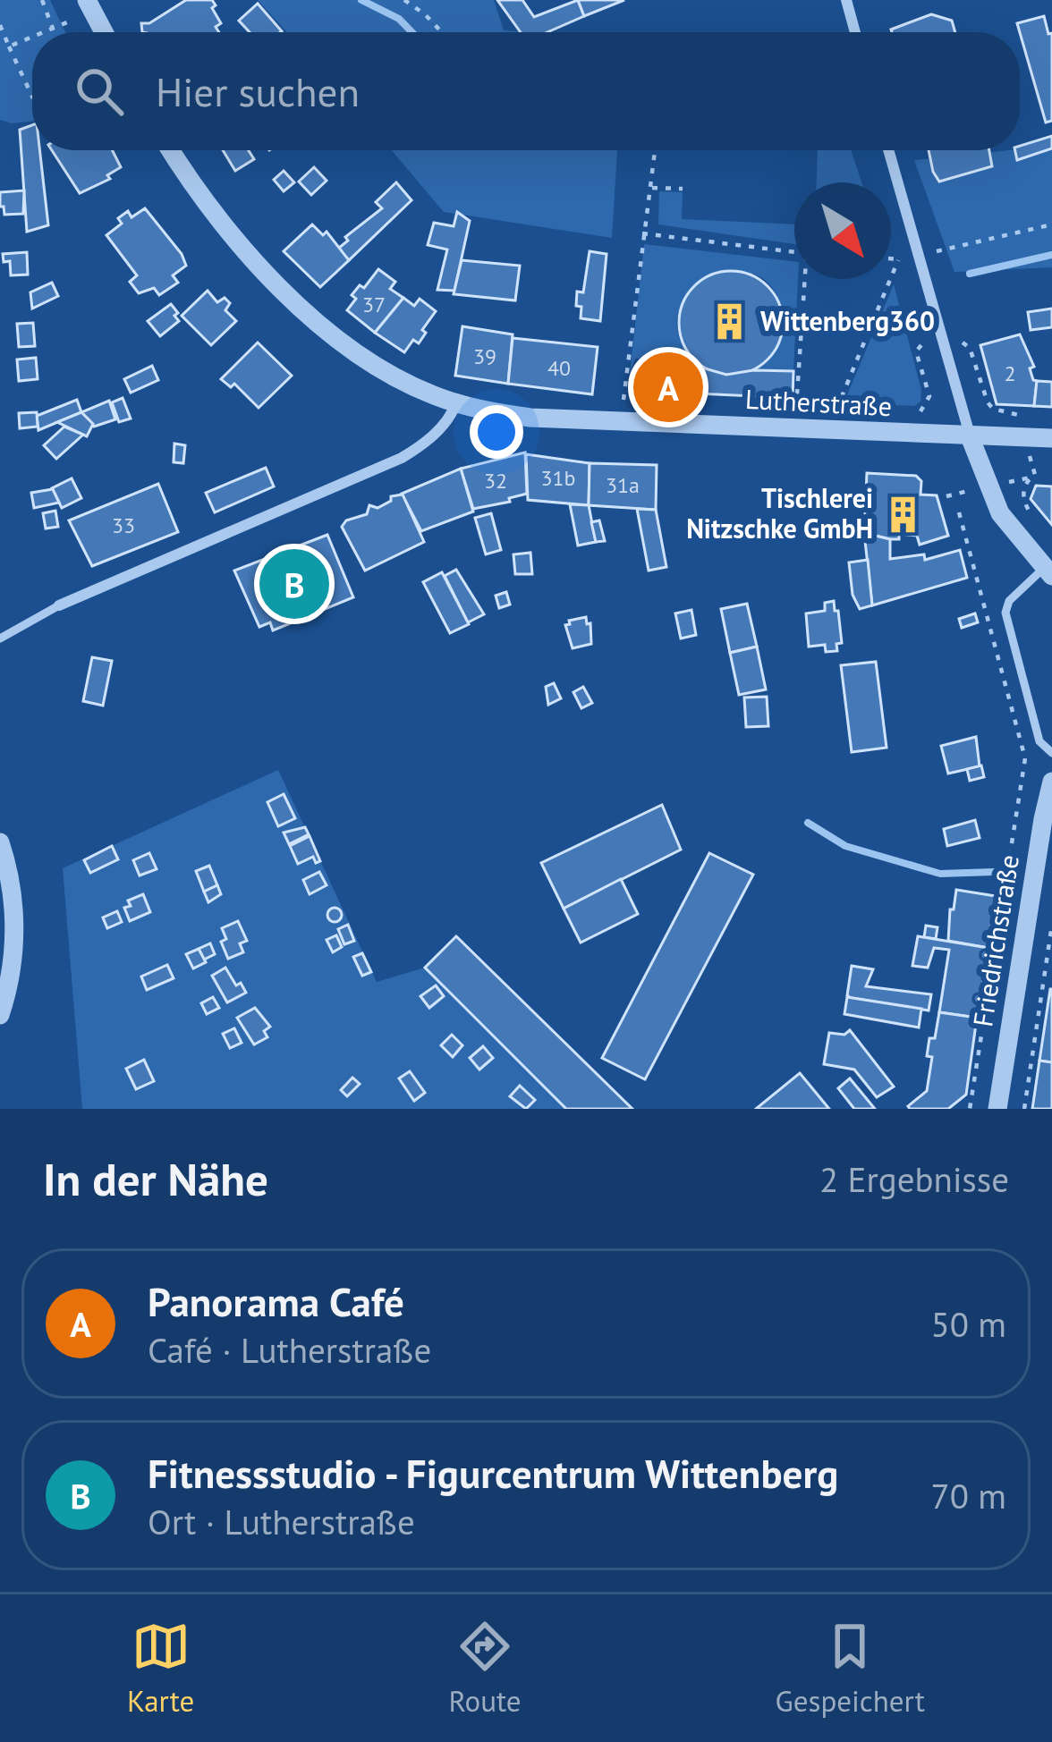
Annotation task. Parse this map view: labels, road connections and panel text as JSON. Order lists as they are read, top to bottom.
{
  "streets": {
    "street": ["Lutherstraße", "Friedrichstraße"]
  },
  "places": {
    "building": ["Wittenberg360", "Tischlerei Nitzschke GmbH"]
  },
  "house_numbers": [
    "37",
    "39",
    "40",
    "2",
    "31b",
    "32",
    "31a",
    "33"
  ],
  "north": "bottom right",
  "page": {
    "search": "Hier suchen",
    "pins": ["A", "B"],
    "heading": ["In der Nähe", "2 Ergebnisse"],
    "list": [
      {
        "mark": "A",
        "name": "Panorama Café",
        "note": "Café · Lutherstraße",
        "value": "50 m"
      },
      {
        "mark": "B",
        "name": "Fitnessstudio - Figurcentrum Wittenberg",
        "note": "Ort · Lutherstraße",
        "value": "70 m"
      }
    ],
    "nav": ["Karte", "Route", "Gespeichert"]
  }
}
